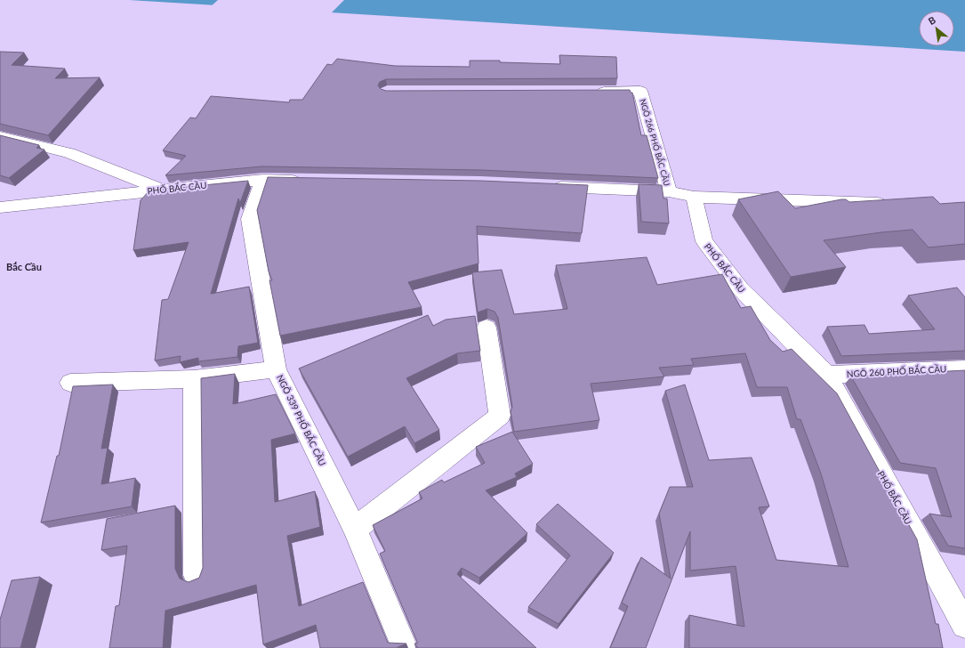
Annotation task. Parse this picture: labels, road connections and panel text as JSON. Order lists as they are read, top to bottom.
{
  "streets": {
    "street": [
      "NGÕ 266 PHỐ BẮC CẦU",
      "PHỐ BẮC CẦU",
      "NGÕ 260 PHỐ BẮC CẦU",
      "NGÕ 339 PHỐ BẮC CẦU"
    ]
  },
  "crossings": [
    ["PHỐ BẮC CẦU", "NGÕ 260 PHỐ BẮC CẦU"],
    ["PHỐ BẮC CẦU", "NGÕ 339 PHỐ BẮC CẦU"]
  ],
  "districts": ["Bắc Cầu"],
  "north": "top left"
}
